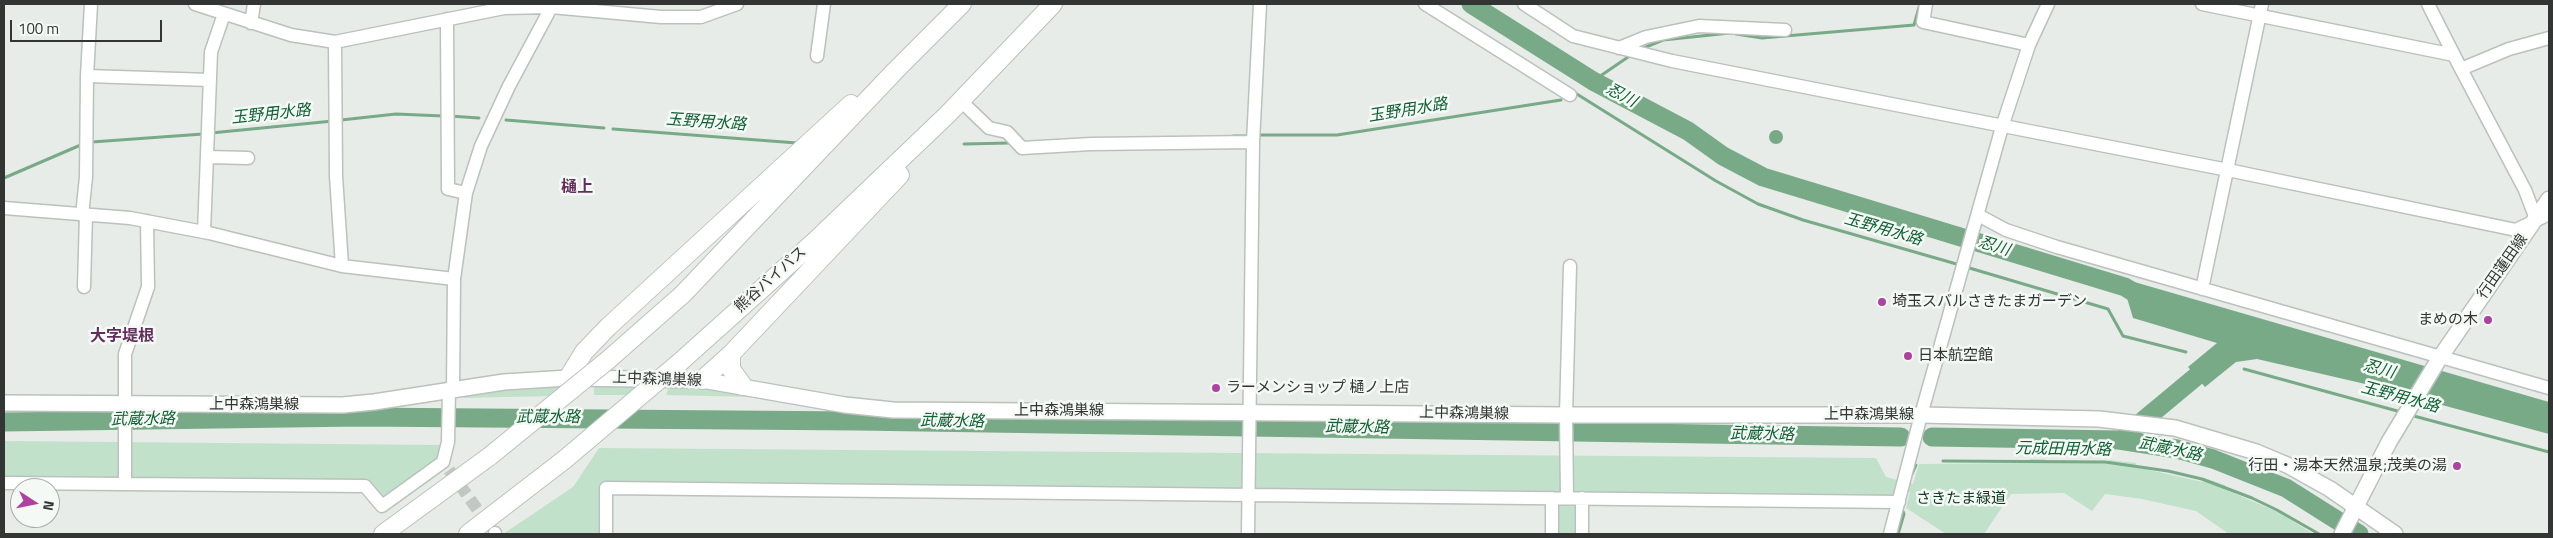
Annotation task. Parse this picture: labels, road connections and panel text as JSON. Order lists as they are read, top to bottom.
{
  "streets": {
    "highway": ["熊谷バイパス"],
    "main road": ["行田蓮田線", "上中森鴻巣線"]
  },
  "crossings": [
    ["行田蓮田線", "上中森鴻巣線"]
  ],
  "districts": ["樋上", "大字堤根"],
  "water": [
    "忍川",
    "玉野用水路",
    "武蔵水路",
    "元成田用水路"
  ],
  "parks": ["さきたま緑道"],
  "places": [
    "埼玉スバルさきたまガーデン",
    "まめの木",
    "日本航空館",
    "ラーメンショップ 樋ノ上店",
    "行田・湯本天然温泉;茂美の湯"
  ],
  "scale_bar": "100 m",
  "north": "right"
}
